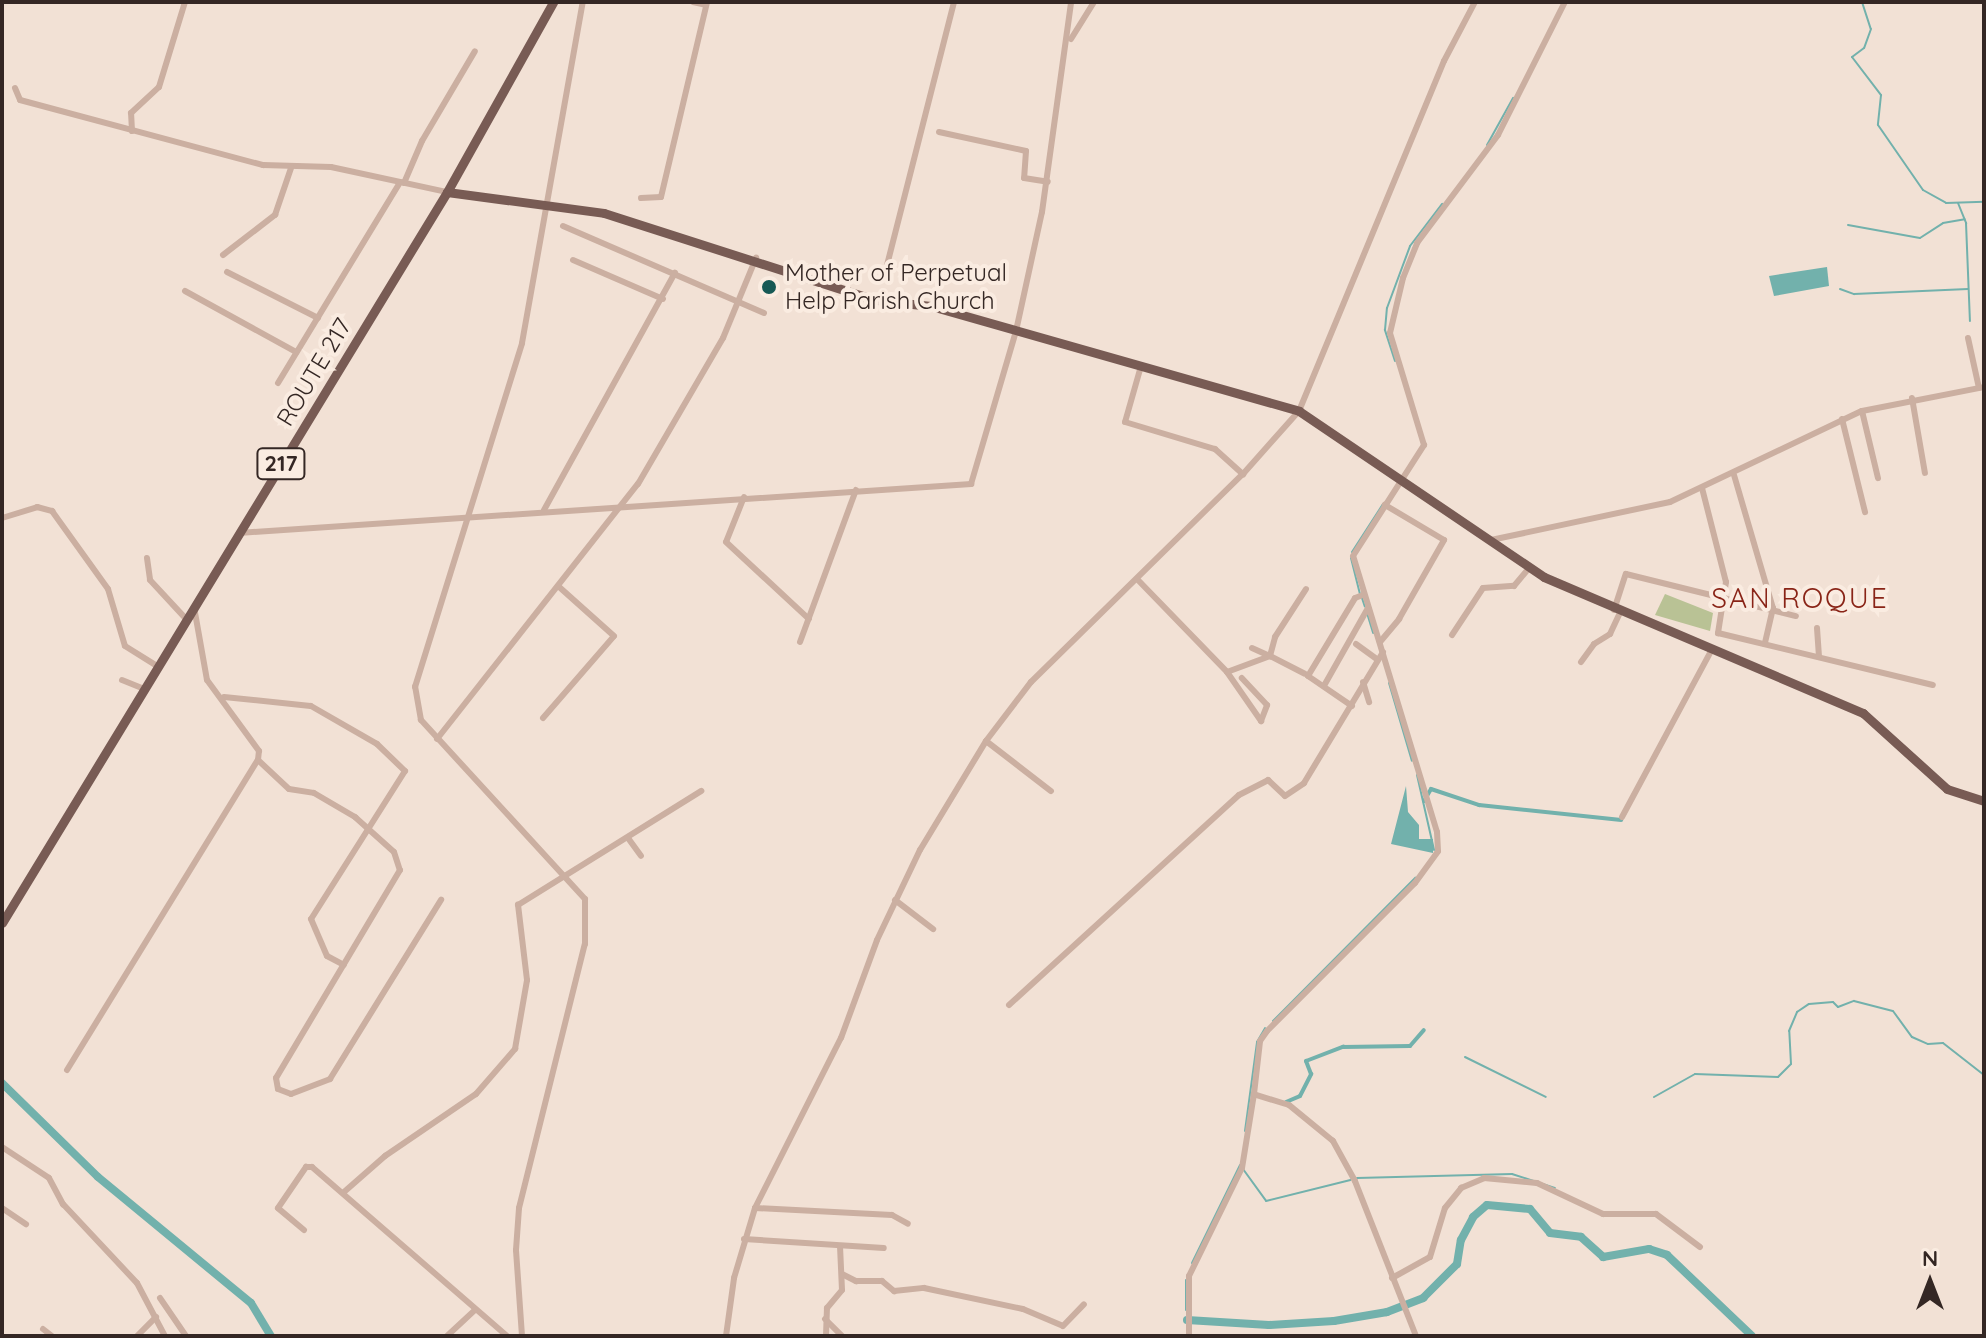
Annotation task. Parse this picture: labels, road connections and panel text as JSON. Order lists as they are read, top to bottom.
{
  "streets": {
    "main road": ["ROUTE 217", "217"]
  },
  "districts": ["SAN ROQUE"],
  "places": ["Mother of Perpetual Help Parish Church"],
  "north": "top"
}
